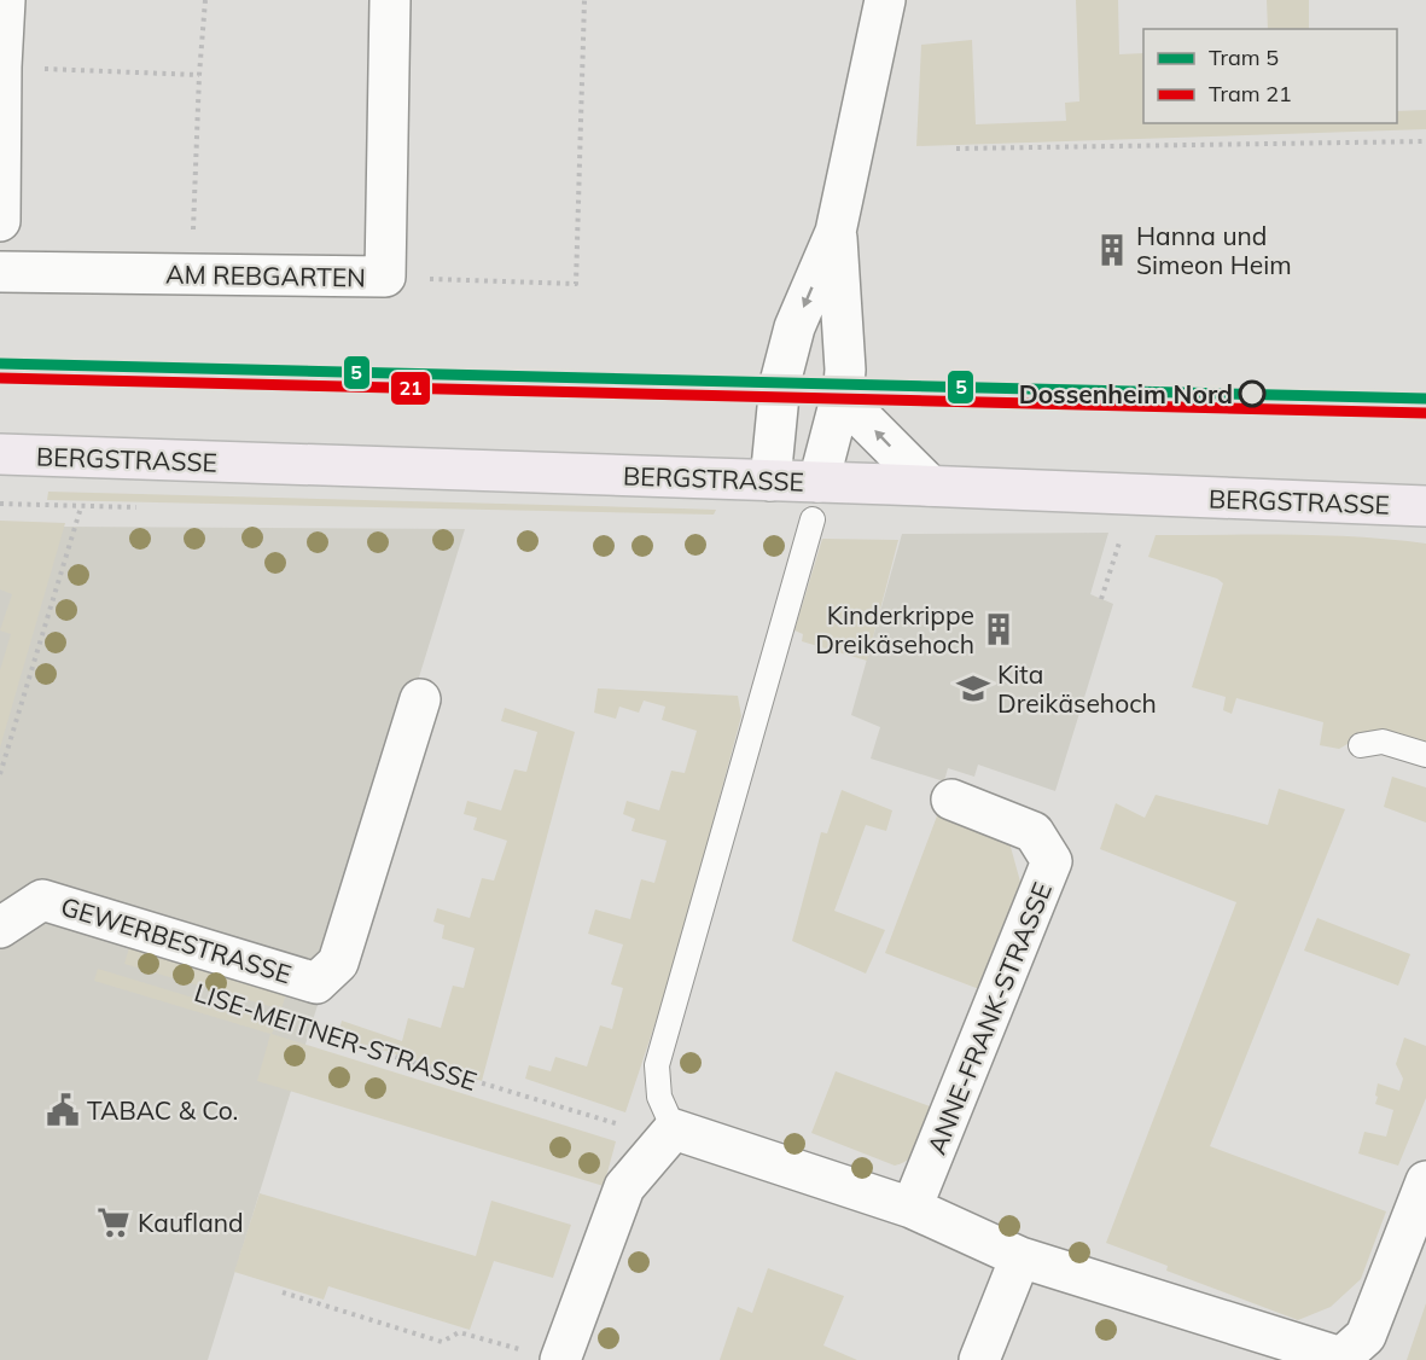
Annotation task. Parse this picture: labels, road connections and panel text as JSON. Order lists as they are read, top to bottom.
{
  "streets": {
    "main road": ["BERGSTRASSE"],
    "street": ["AM REBGARTEN", "GEWERBESTRASSE", "ANNE-FRANK-STRASSE"],
    "path": ["LISE-MEITNER-STRASSE"]
  },
  "crossings": [
    ["BERGSTRASSE", "LISE-MEITNER-STRASSE"]
  ],
  "places": {
    "building": ["Hanna und Simeon Heim", "Kinderkrippe Dreikäsehoch"],
    "other": ["Dossenheim Nord"],
    "school or university": ["Kita Dreikäsehoch"],
    "public building": ["TABAC & Co."],
    "supermarket": ["Kaufland"]
  },
  "lines": ["tram line 5", "tram line 21"],
  "legend": ["Tram 5", "Tram 21"]
}
